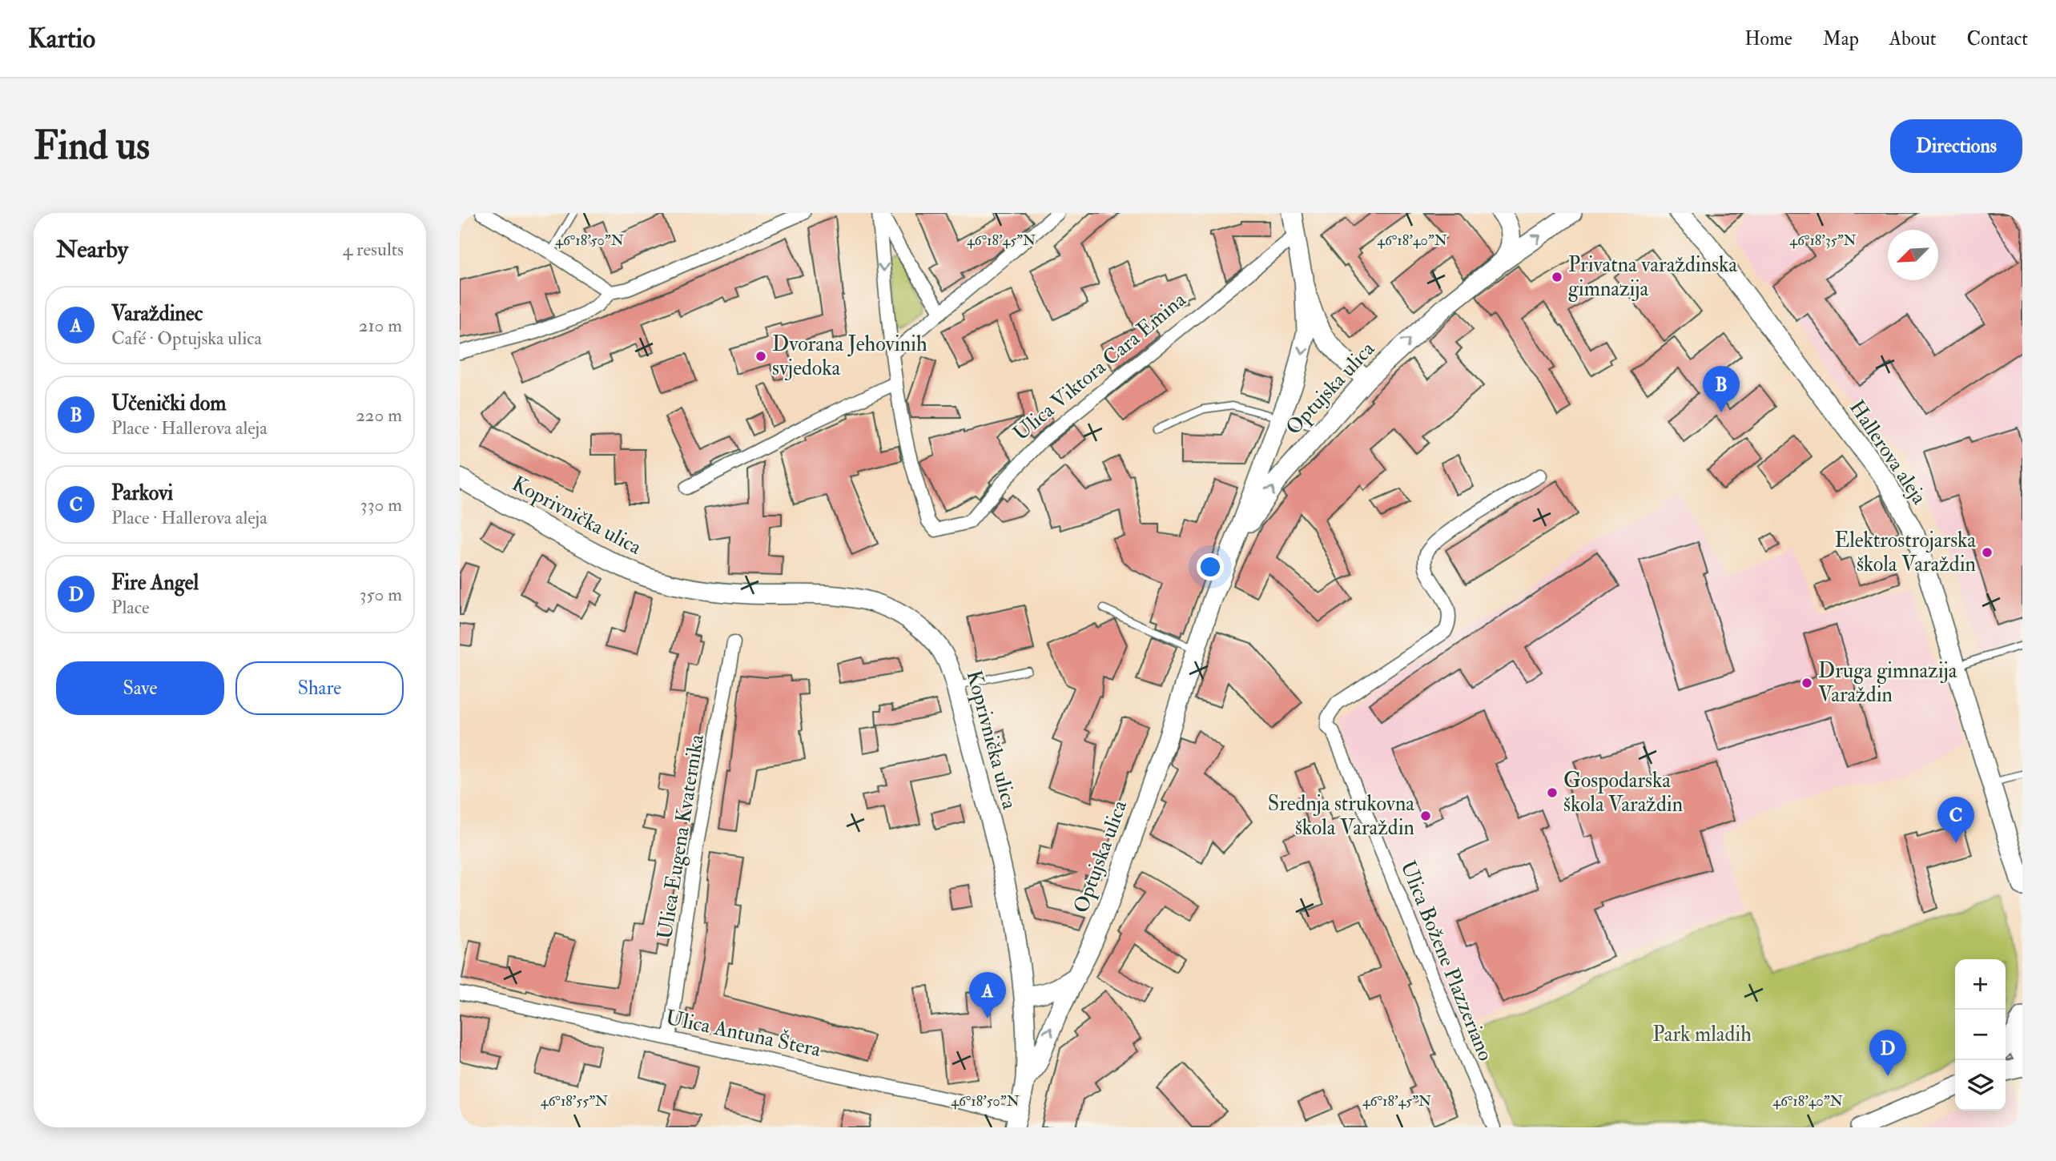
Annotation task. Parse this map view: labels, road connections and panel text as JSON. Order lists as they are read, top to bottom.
{
  "streets": {
    "main road": ["Optujska ulica", "Hallerova aleja", "Koprivnička ulica"],
    "street": [
      "Ulica Viktora Cara Emina",
      "Ulica Eugena Kvaternika",
      "Ulica Božene Plazzeriano",
      "Ulica Antuna Štera"
    ]
  },
  "crossings": [
    ["Ulica Eugena Kvaternika", "Ulica Antuna Štera"]
  ],
  "parks": ["Park mladih"],
  "places": [
    "Privatna varaždinska gimnazija",
    "Dvorana Jehovinih svjedoka",
    "Elektrostrojarska škola Varaždin",
    "Druga gimnazija Varaždin",
    "Gospodarska škola Varaždin",
    "Srednja strukovna škola Varaždin"
  ],
  "north": "bottom left",
  "page": {
    "header": "Kartio",
    "nav": [
      "Home",
      "Map",
      "About",
      "Contact"
    ],
    "buttons": [
      "Directions",
      ["Save", "Share"]
    ],
    "title": "Find us",
    "heading": ["Nearby", "4 results"],
    "list": [
      {
        "mark": "A",
        "name": "Varaždinec",
        "note": "Café · Optujska ulica",
        "value": "210 m"
      },
      {
        "mark": "B",
        "name": "Učenički dom",
        "note": "Place · Hallerova aleja",
        "value": "220 m"
      },
      {
        "mark": "C",
        "name": "Parkovi",
        "note": "Place · Hallerova aleja",
        "value": "330 m"
      },
      {
        "mark": "D",
        "name": "Fire Angel",
        "note": "Place",
        "value": "350 m"
      }
    ],
    "pins": [
      "B",
      "C",
      "A",
      "D"
    ],
    "map_buttons": ["+", "−"]
  },
  "coordinates": [
    "46°18'40\"N",
    "46°18'50\"N",
    "46°18'45\"N",
    "46°18'35\"N",
    "46°18'55\"N"
  ]
}
